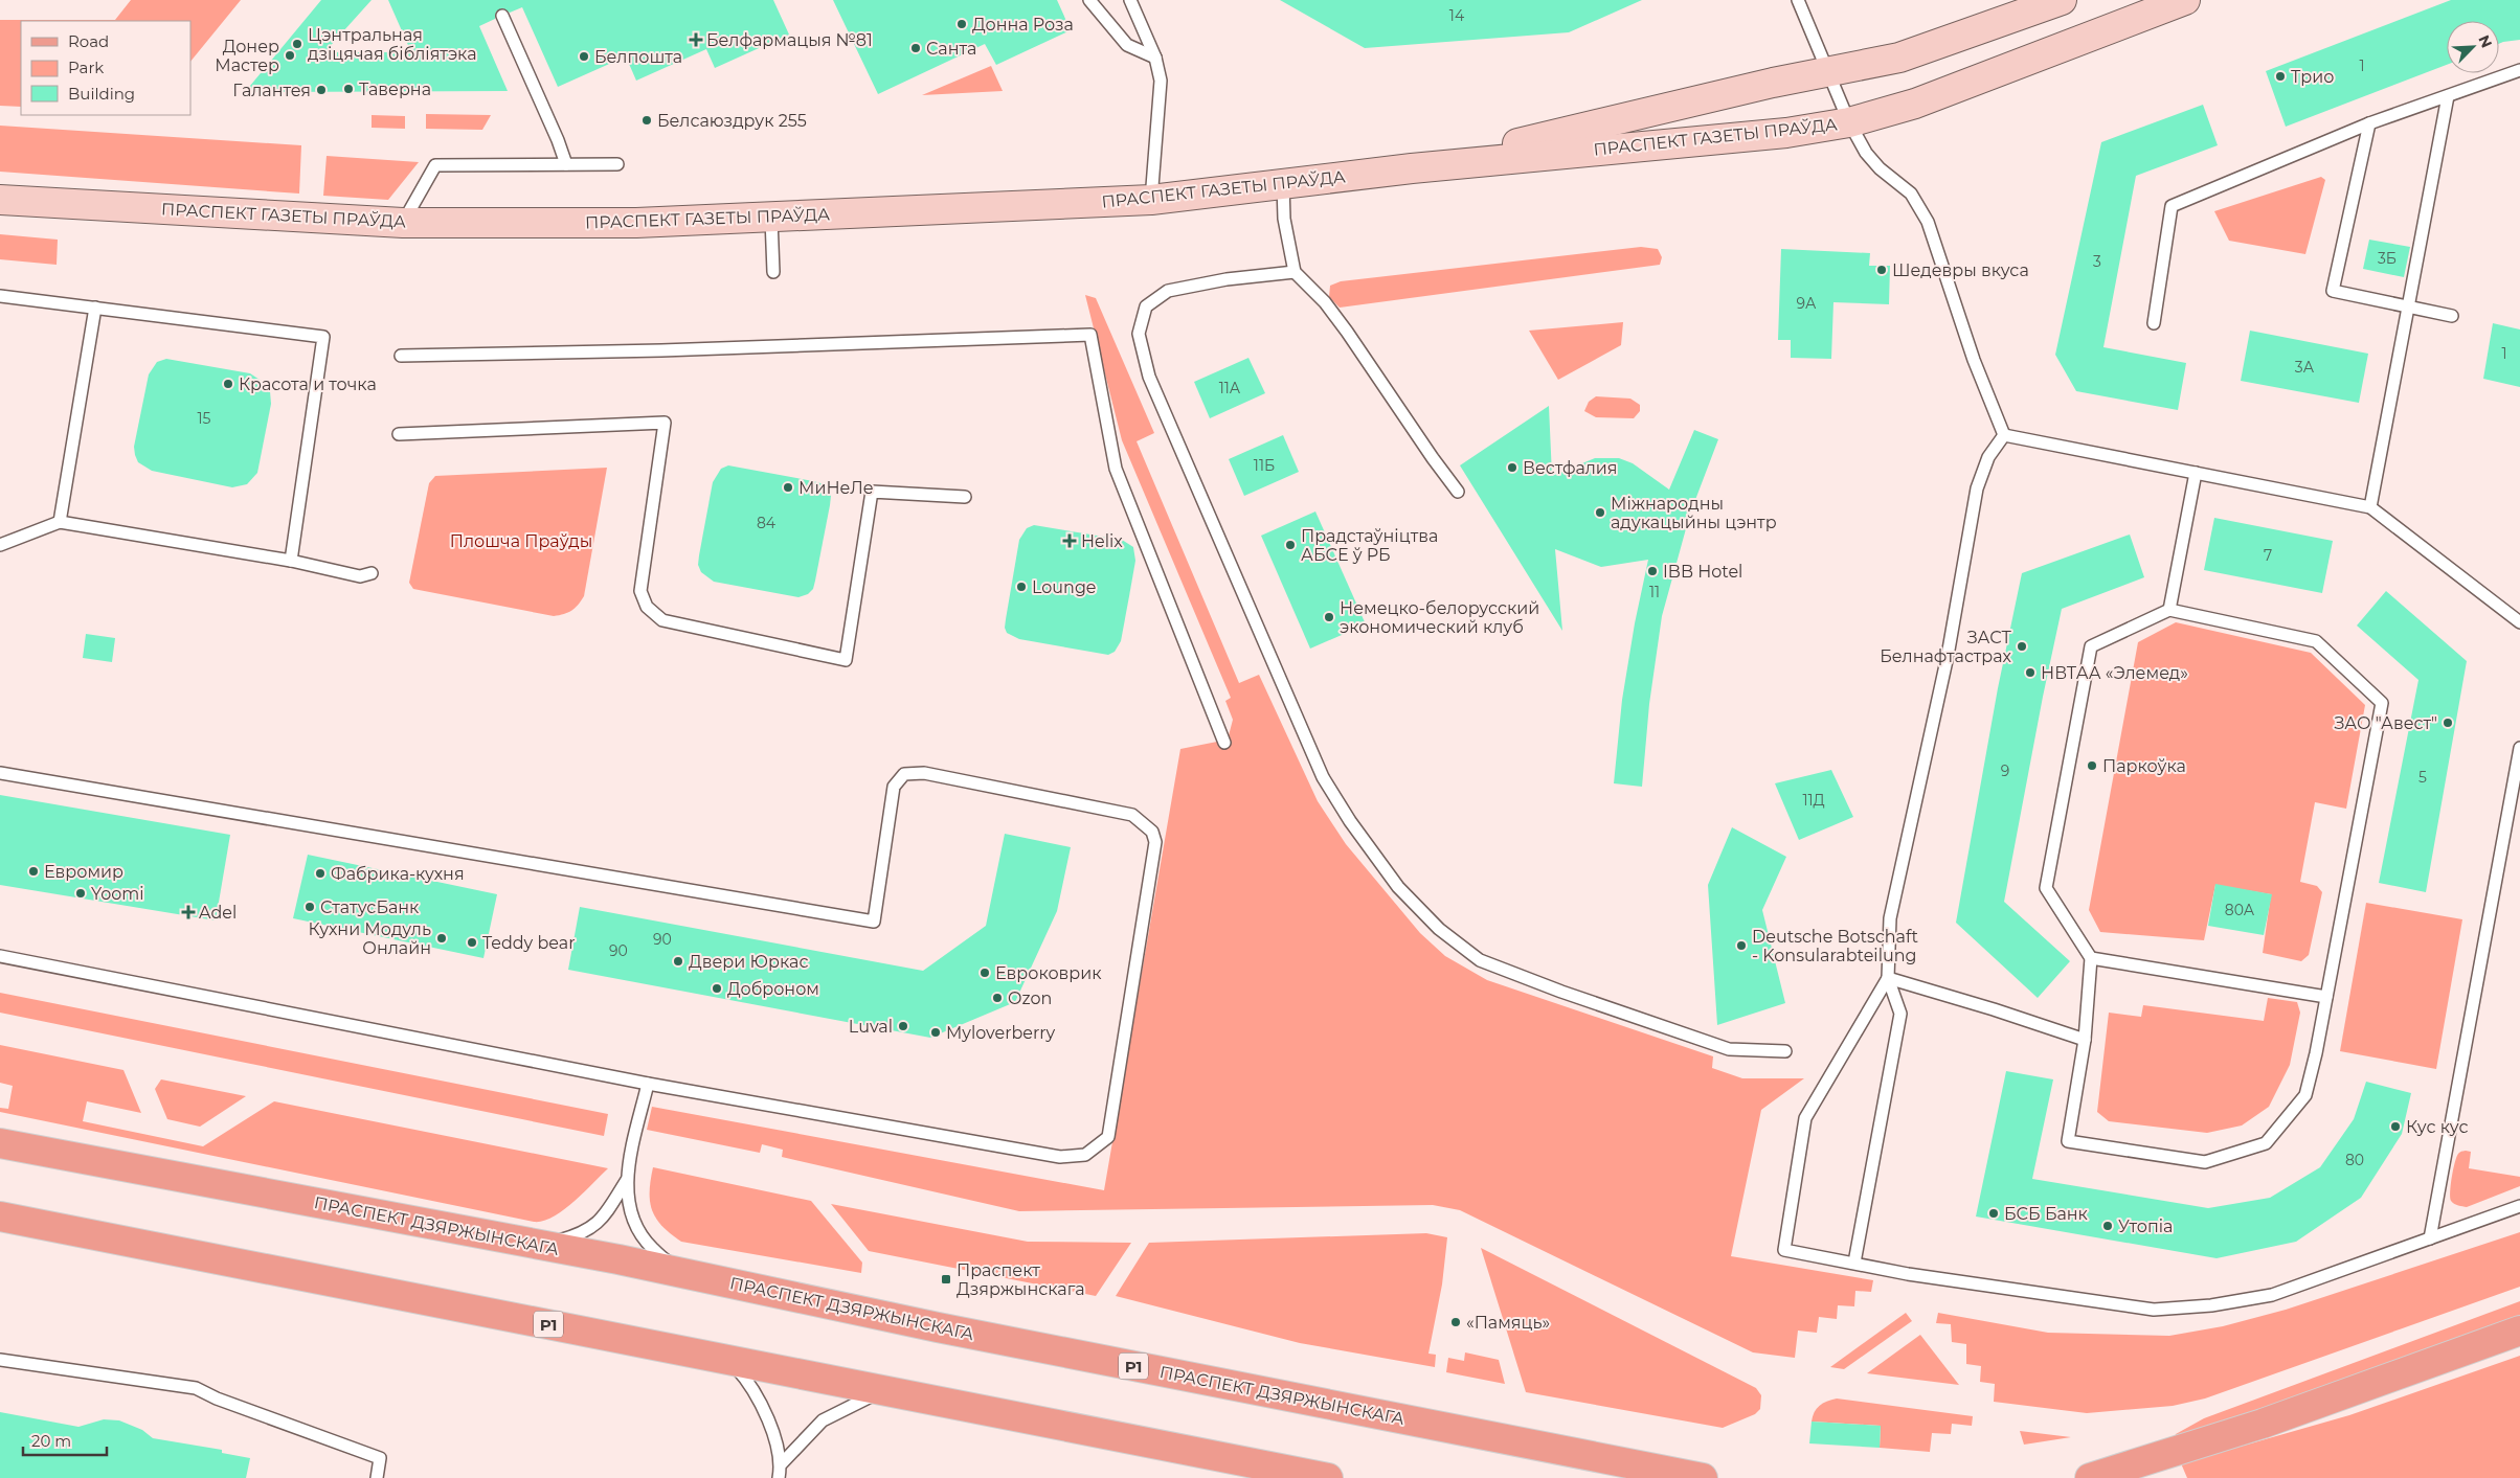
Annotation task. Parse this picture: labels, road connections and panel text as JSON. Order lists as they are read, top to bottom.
{
  "streets": {
    "main road": ["ПРАСПЕКТ ДЗЯРЖЫНСКАГА", "Р1"],
    "street": ["ПРАСПЕКТ ГАЗЕТЫ ПРАЎДА"]
  },
  "parks": ["Плошча Праўды"],
  "places": {
    "other": [
      "Донна Роза",
      "Цэнтральная дзіцячая бібліятэка",
      "Санта",
      "Донер Мастер",
      "Белпошта",
      "Трио",
      "Таверна",
      "Галантея",
      "Белсаюздрук 255",
      "Шедевры вкуса",
      "Красота и точка",
      "Вестфалия",
      "МиНеЛе",
      "Міжнародны адукацыйны цэнтр",
      "Прадстаўніцтва АБСЕ ў РБ",
      "IBB Hotel",
      "Lounge",
      "Немецко-белорусский экономический клуб",
      "ЗАСТ Белнафтастрах",
      "НВТАА «Элемед»",
      "ЗАО \"Авест\"",
      "Паркоўка",
      "Евромир",
      "Фабрика-кухня",
      "Yoomi",
      "СтатусБанк",
      "Кухни Модуль Онлайн",
      "Teddy bear",
      "Deutsche Botschaft - Konsularabteilung",
      "Двери Юркас",
      "Евроковрик",
      "Доброном",
      "Ozon",
      "Luval",
      "Myloverberry",
      "Кус кус",
      "БСБ Банк",
      "Утопiа",
      "«Памяць»"
    ],
    "health": ["Белфармацыя №81", "Helix", "Adel"],
    "transit": ["Праспект Дзяржынскага"]
  },
  "house_numbers": [
    "14",
    "1",
    "3Б",
    "3",
    "9А",
    "1",
    "3А",
    "11А",
    "15",
    "11Б",
    "84",
    "7",
    "11",
    "9",
    "5",
    "11Д",
    "80А",
    "90",
    "90",
    "80"
  ],
  "legend": ["Road", "Park", "Building"],
  "scale_bar": "20 m",
  "north": "top right"
}
